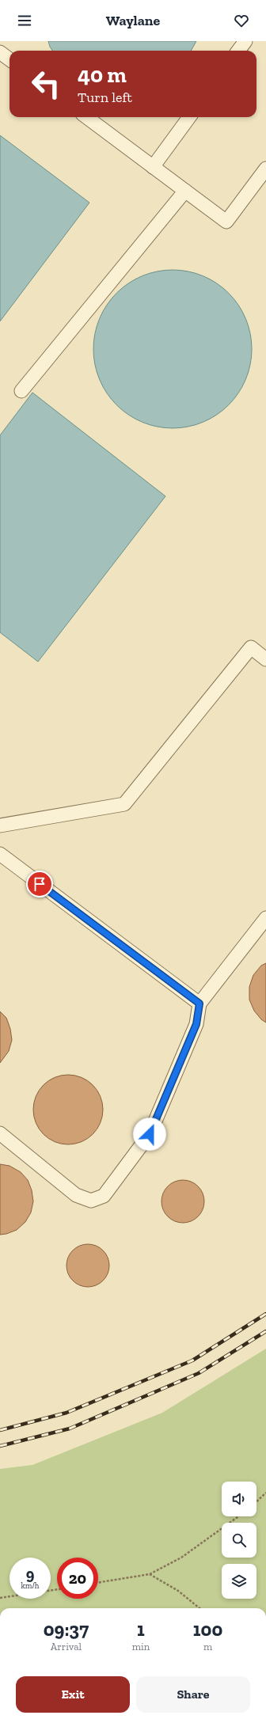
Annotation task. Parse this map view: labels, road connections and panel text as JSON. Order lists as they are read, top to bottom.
{
  "page": {
    "header": "Waylane",
    "turn": ["40 m", "Turn left"],
    "speed": "9 km/h",
    "limit": "20",
    "eta": [
      "09:37",
      "Arrival",
      "1",
      "min",
      "100",
      "m"
    ],
    "buttons": ["Exit", "Share"]
  }
}
